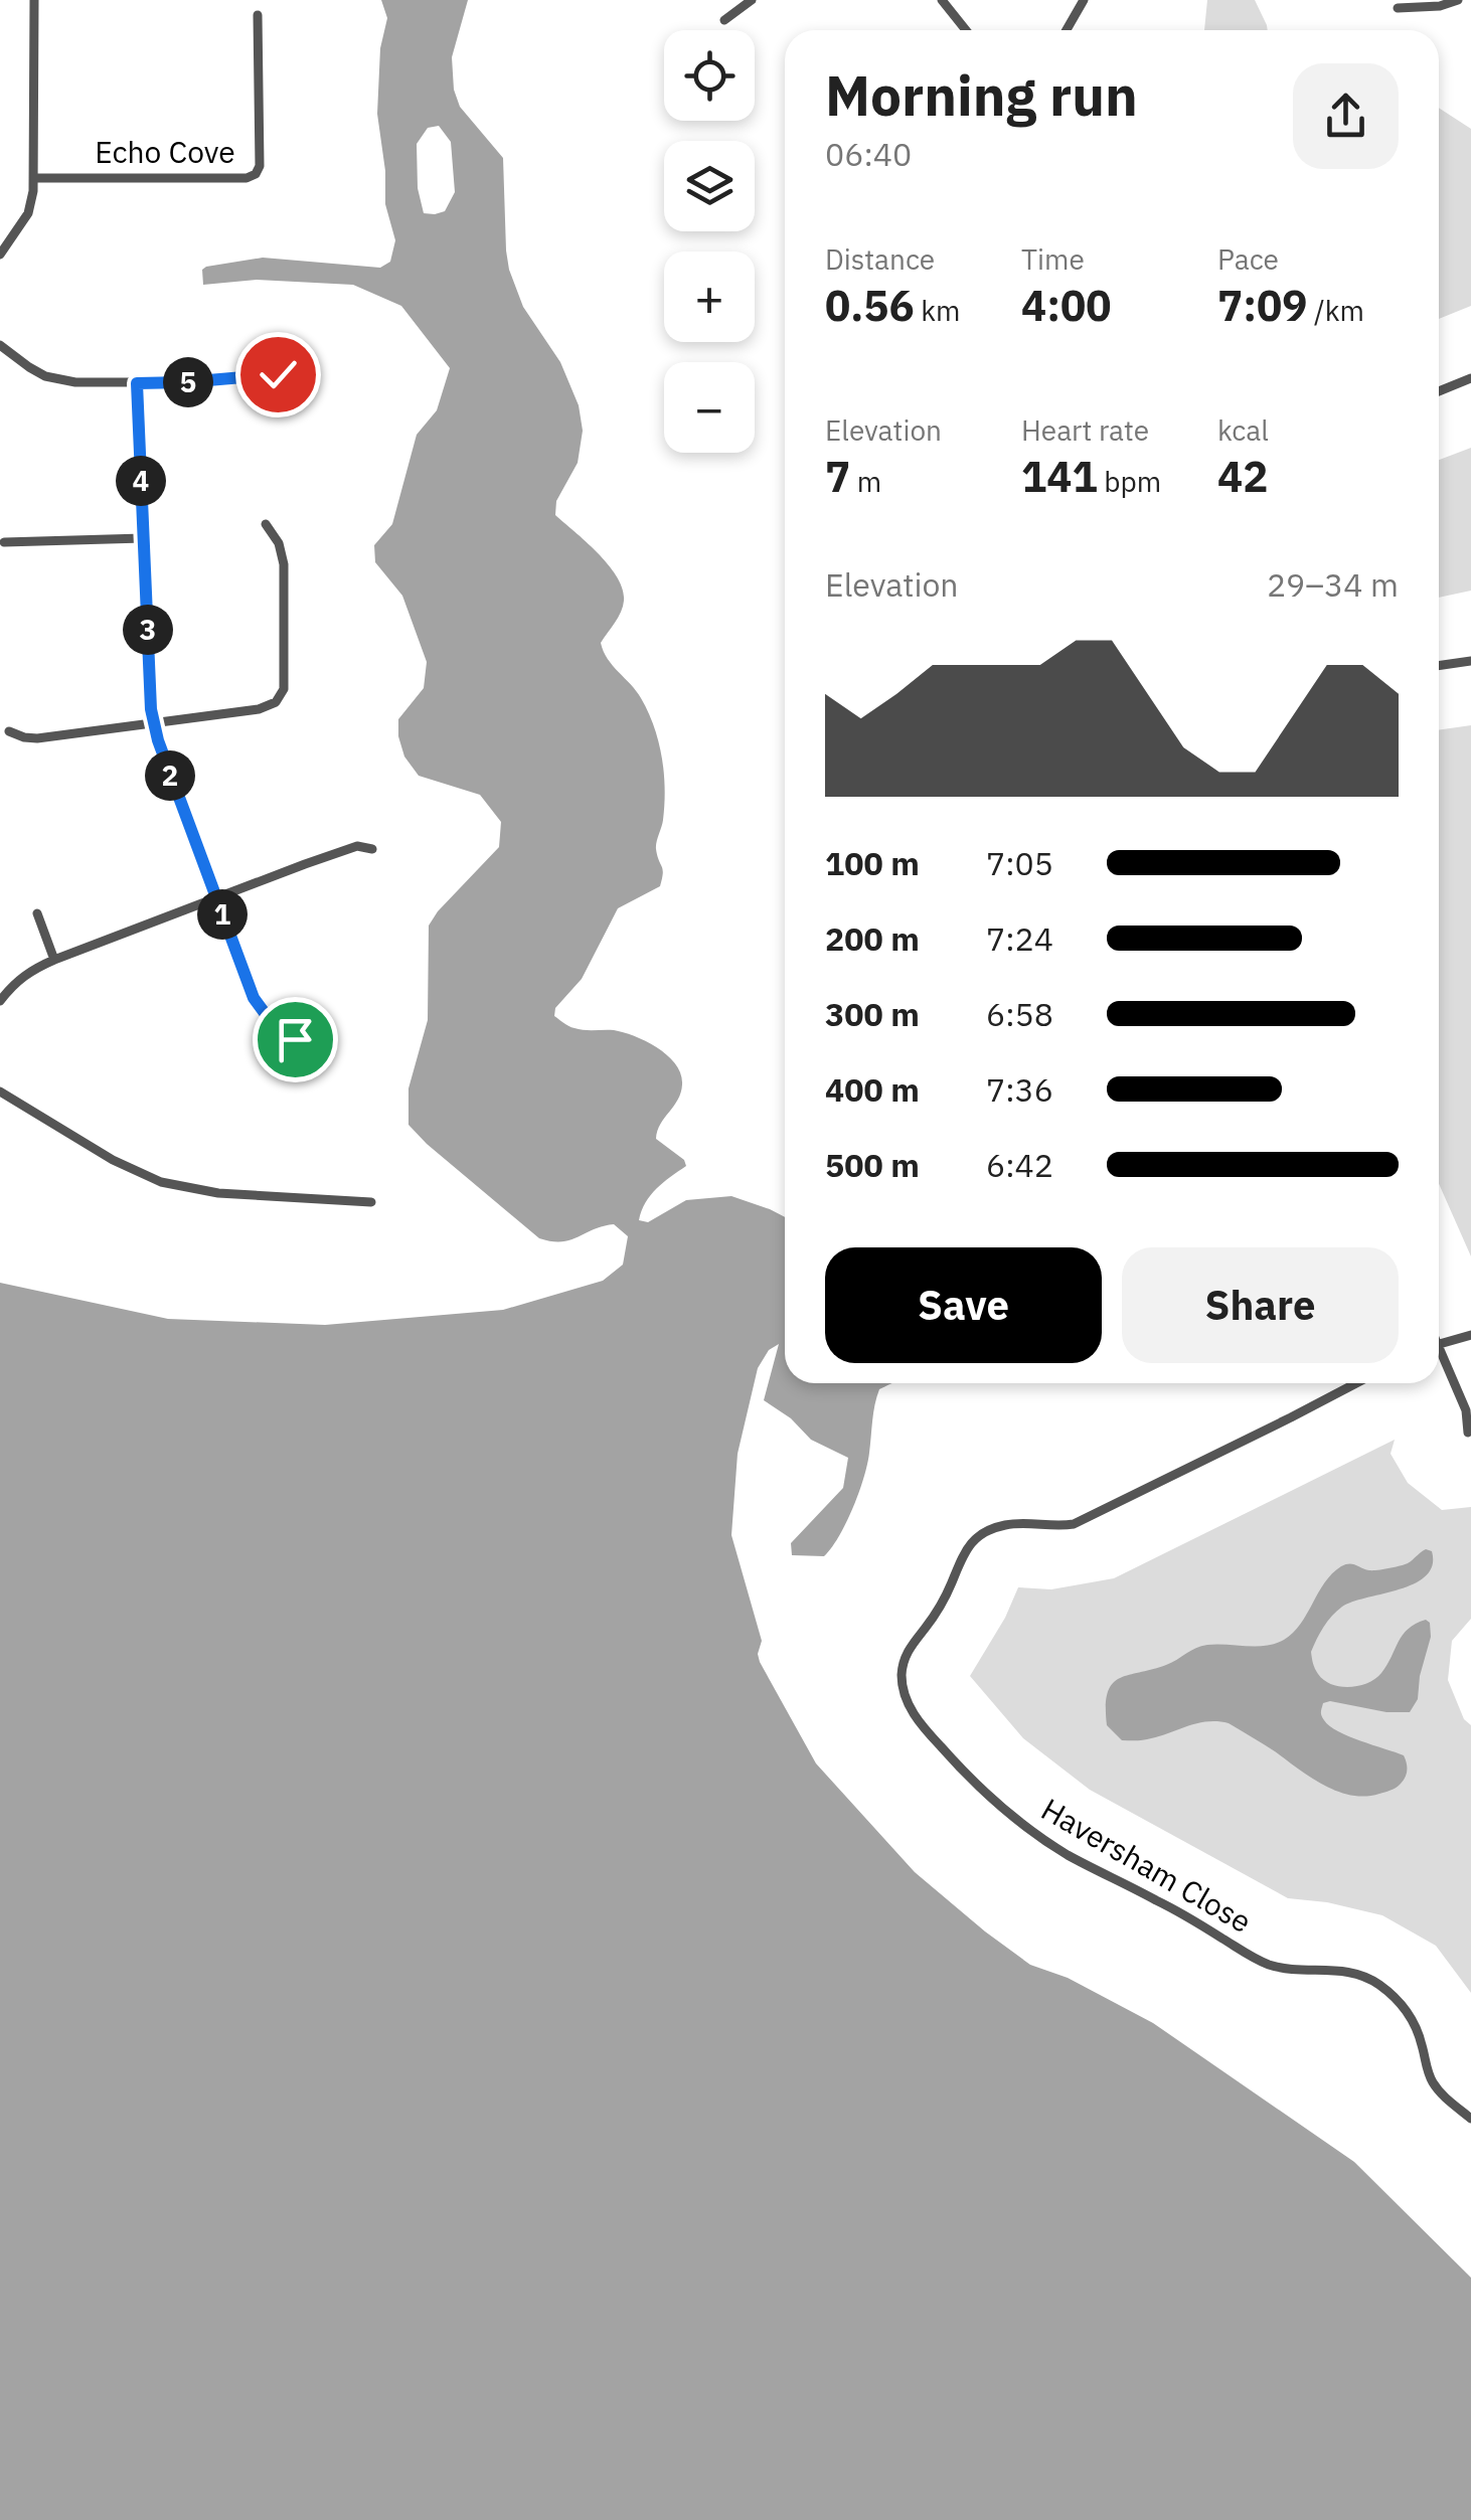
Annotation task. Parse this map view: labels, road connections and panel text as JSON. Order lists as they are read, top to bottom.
{
  "streets": {
    "street": ["Echo Cove", "Haversham Close"]
  },
  "page": {
    "map_buttons": ["+", "−"],
    "heading": ["Morning run", "06:40"],
    "stats": [
      ["Distance", "0.56 km"],
      ["Time", "4:00"],
      ["Pace", "7:09 /km"],
      ["Elevation", "7 m"],
      ["Heart rate", "141 bpm"],
      ["kcal", "42"]
    ],
    "pins": [
      "5",
      "4",
      "3",
      "2",
      "1"
    ],
    "chart": ["Elevation", "29–34 m"],
    "list": [
      {
        "name": "100 m",
        "note": "7:05"
      },
      {
        "name": "200 m",
        "note": "7:24"
      },
      {
        "name": "300 m",
        "note": "6:58"
      },
      {
        "name": "400 m",
        "note": "7:36"
      },
      {
        "name": "500 m",
        "note": "6:42"
      }
    ],
    "buttons": ["Save", "Share"]
  }
}
